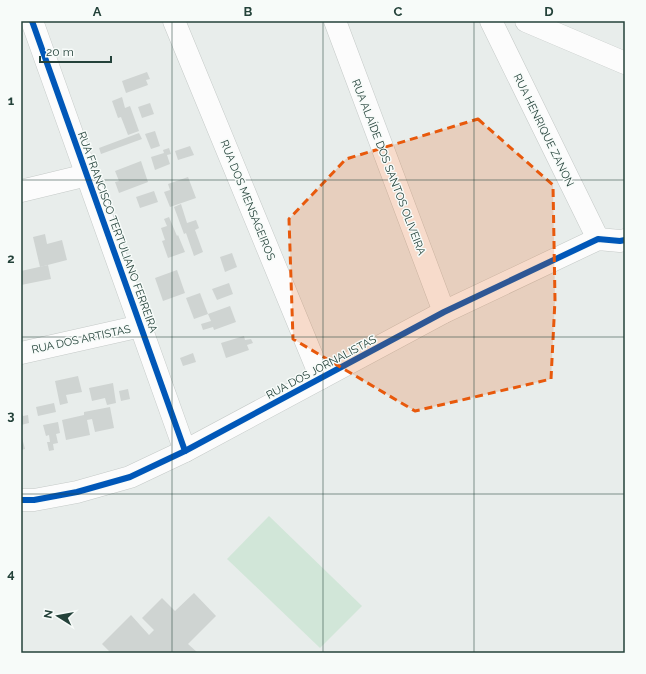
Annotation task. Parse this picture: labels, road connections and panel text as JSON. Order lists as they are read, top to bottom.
{
  "streets": {
    "street": [
      "RUA HENRIQUE ZANON",
      "RUA ALAÍDE DOS SANTOS OLIVEIRA",
      "RUA DOS MENSAGEIROS",
      "RUA FRANCISCO TERTULIANO FERREIRA",
      "RUA DOS ARTISTAS",
      "RUA DOS JORNALISTAS"
    ]
  },
  "crossings": [
    ["RUA HENRIQUE ZANON", "RUA DOS JORNALISTAS"],
    ["RUA ALAÍDE DOS SANTOS OLIVEIRA", "RUA DOS JORNALISTAS"],
    ["RUA DOS MENSAGEIROS", "RUA DOS JORNALISTAS"],
    ["RUA FRANCISCO TERTULIANO FERREIRA", "RUA DOS ARTISTAS"],
    ["RUA FRANCISCO TERTULIANO FERREIRA", "RUA DOS JORNALISTAS"]
  ],
  "scale_bar": "20 m",
  "north": "left",
  "grid": {
    "columns": [
      "A",
      "B",
      "C",
      "D"
    ],
    "rows": [
      "1",
      "2",
      "3",
      "4"
    ]
  }
}
